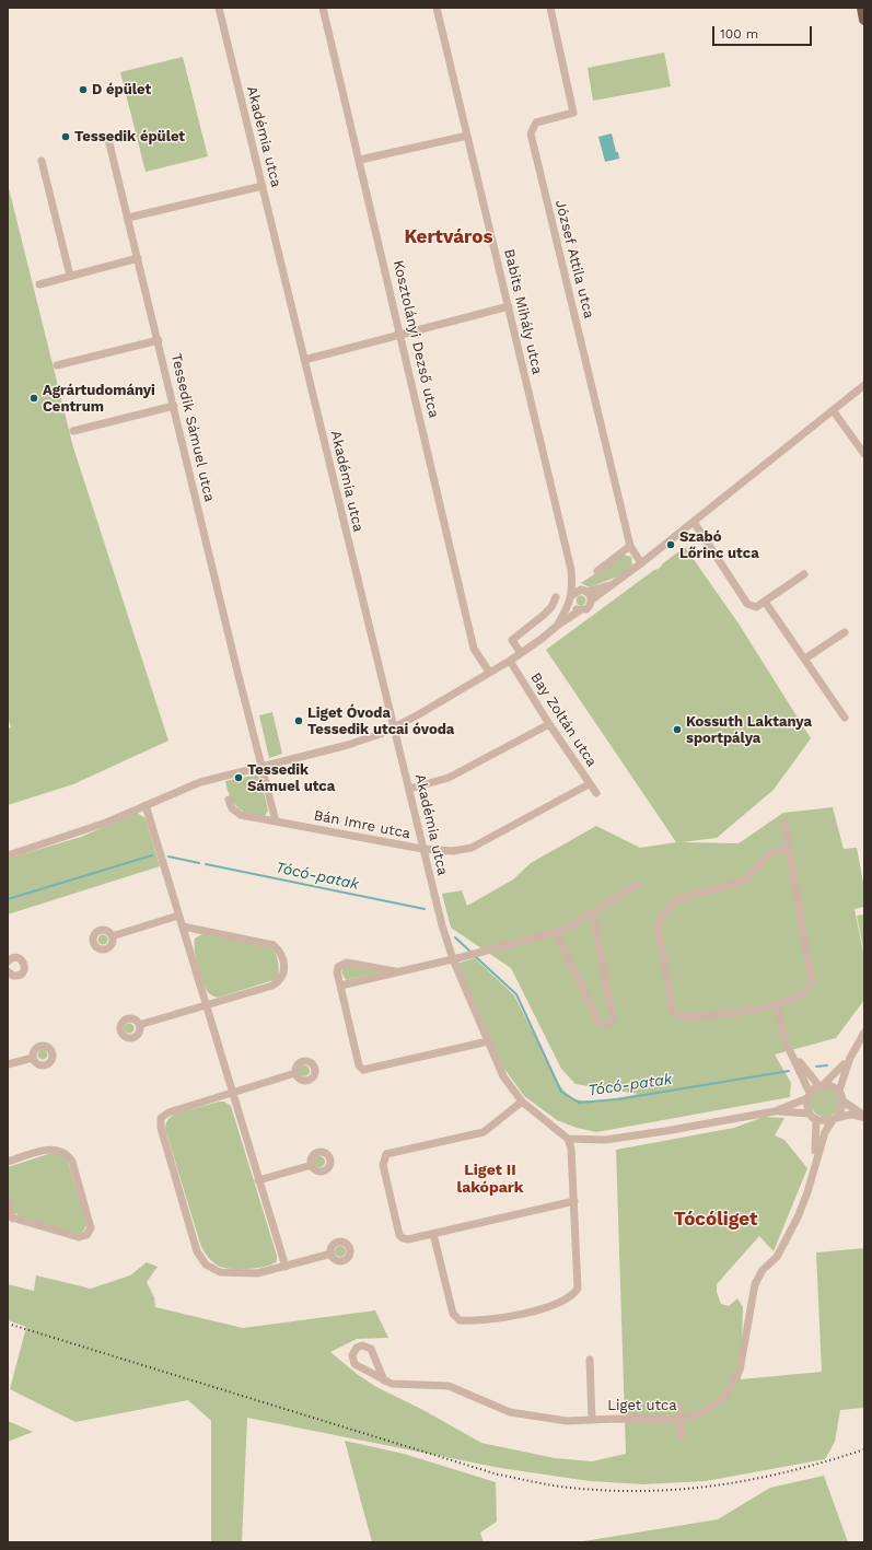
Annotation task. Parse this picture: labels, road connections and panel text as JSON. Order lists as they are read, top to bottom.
{
  "streets": {
    "street": [
      "Akadémia utca",
      "József Attila utca",
      "Babits Mihály utca",
      "Kosztolányi Dezső utca",
      "Tessedik Sámuel utca",
      "Bay Zoltán utca",
      "Bán Imre utca",
      "Liget utca"
    ]
  },
  "crossings": [
    ["Akadémia utca", "Bán Imre utca"],
    ["Tessedik Sámuel utca", "Bán Imre utca"],
    ["Bay Zoltán utca", "Bán Imre utca"]
  ],
  "districts": ["Kertváros", "Liget II lakópark", "Tócóliget"],
  "water": ["Tócó-patak"],
  "places": [
    "D épület",
    "Tessedik épület",
    "Agrártudományi Centrum",
    "Szabó Lőrinc utca",
    "Liget Óvoda Tessedik utcai óvoda",
    "Kossuth Laktanya sportpálya",
    "Tessedik Sámuel utca"
  ],
  "scale_bar": "100 m"
}
